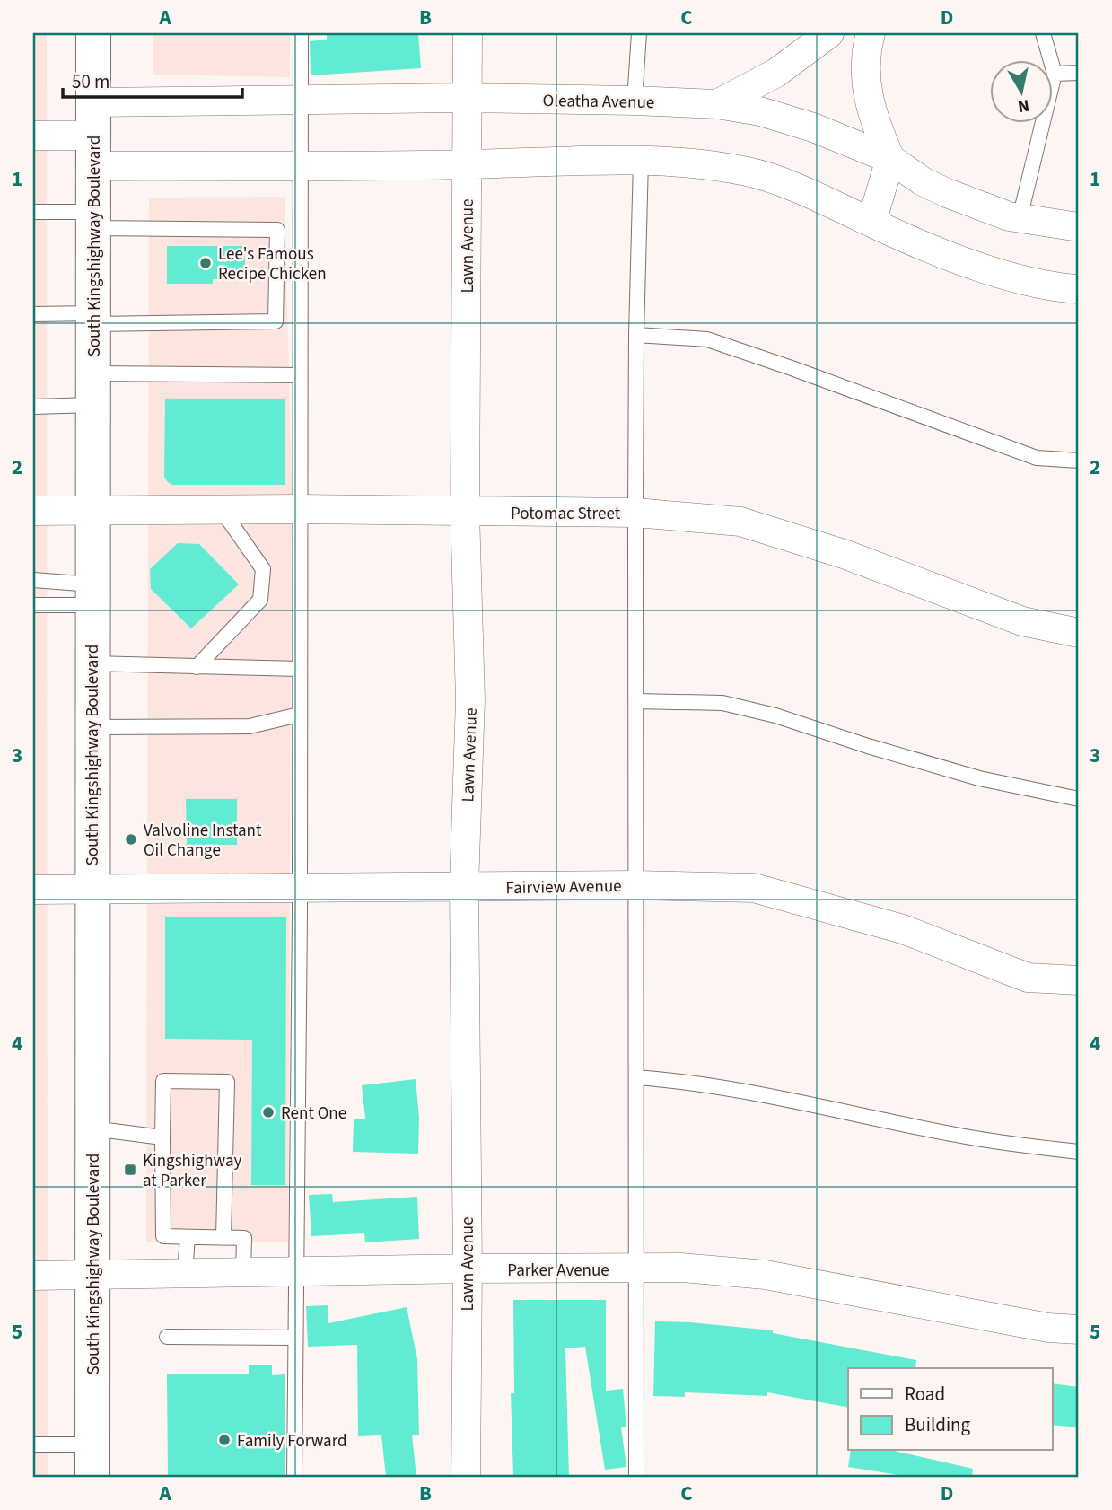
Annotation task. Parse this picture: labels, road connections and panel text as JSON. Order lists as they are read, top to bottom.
{
  "streets": {
    "main road": ["South Kingshighway Boulevard"],
    "street": [
      "Oleatha Avenue",
      "Lawn Avenue",
      "Potomac Street",
      "Fairview Avenue",
      "Parker Avenue"
    ]
  },
  "crossings": [
    ["Oleatha Avenue", "South Kingshighway Boulevard"],
    ["Oleatha Avenue", "Lawn Avenue"],
    ["South Kingshighway Boulevard", "Potomac Street"],
    ["South Kingshighway Boulevard", "Fairview Avenue"],
    ["South Kingshighway Boulevard", "Parker Avenue"],
    ["Lawn Avenue", "Potomac Street"],
    ["Lawn Avenue", "Fairview Avenue"],
    ["Lawn Avenue", "Parker Avenue"]
  ],
  "places": {
    "other": [
      "Lee's Famous Recipe Chicken",
      "Valvoline Instant Oil Change",
      "Rent One",
      "Family Forward"
    ],
    "transit": ["Kingshighway at Parker"]
  },
  "legend": ["Road", "Building"],
  "scale_bar": "50 m",
  "north": "bottom",
  "grid": {
    "columns": [
      "A",
      "B",
      "C",
      "D"
    ],
    "rows": [
      "1",
      "2",
      "3",
      "4",
      "5"
    ]
  }
}
